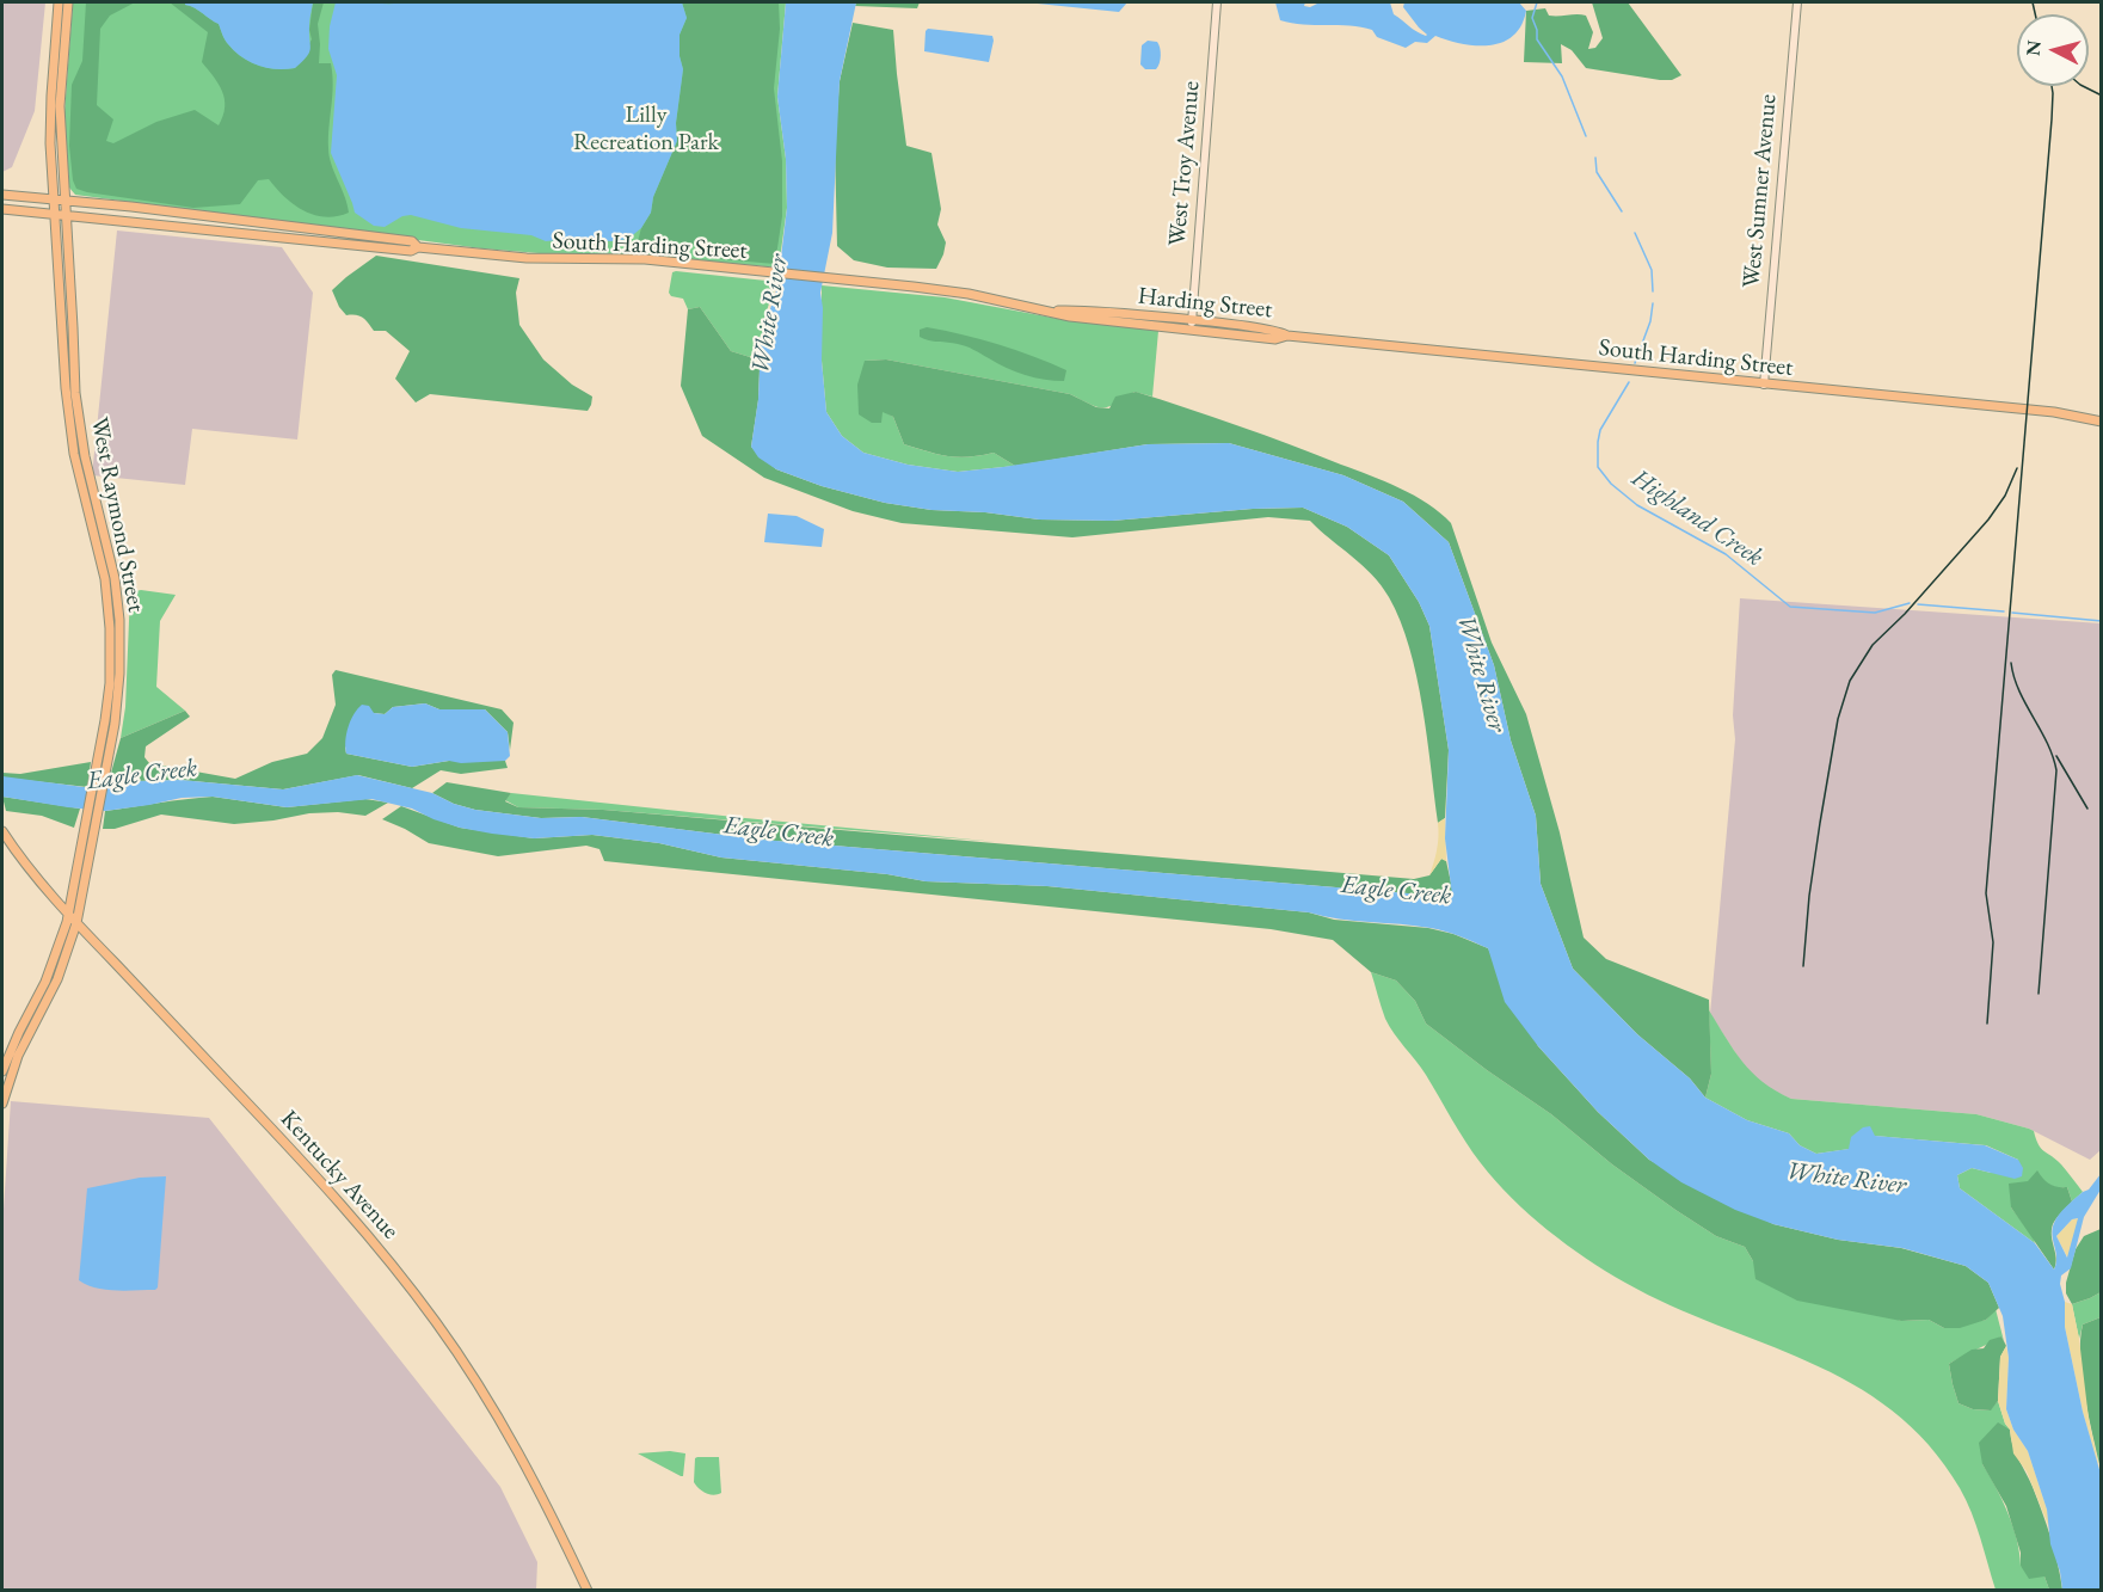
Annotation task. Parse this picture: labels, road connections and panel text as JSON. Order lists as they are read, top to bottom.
{
  "streets": {
    "main road": [
      "South Harding Street",
      "Harding Street",
      "West Raymond Street",
      "Kentucky Avenue"
    ],
    "street": ["West Troy Avenue", "West Sumner Avenue"]
  },
  "crossings": [
    ["West Troy Avenue", "Harding Street"],
    ["West Sumner Avenue", "South Harding Street"],
    ["South Harding Street", "Harding Street"],
    ["South Harding Street", "West Raymond Street"],
    ["West Raymond Street", "Kentucky Avenue"]
  ],
  "water": ["White River", "Highland Creek", "Eagle Creek"],
  "parks": ["Lilly Recreation Park"],
  "north": "left"
}
